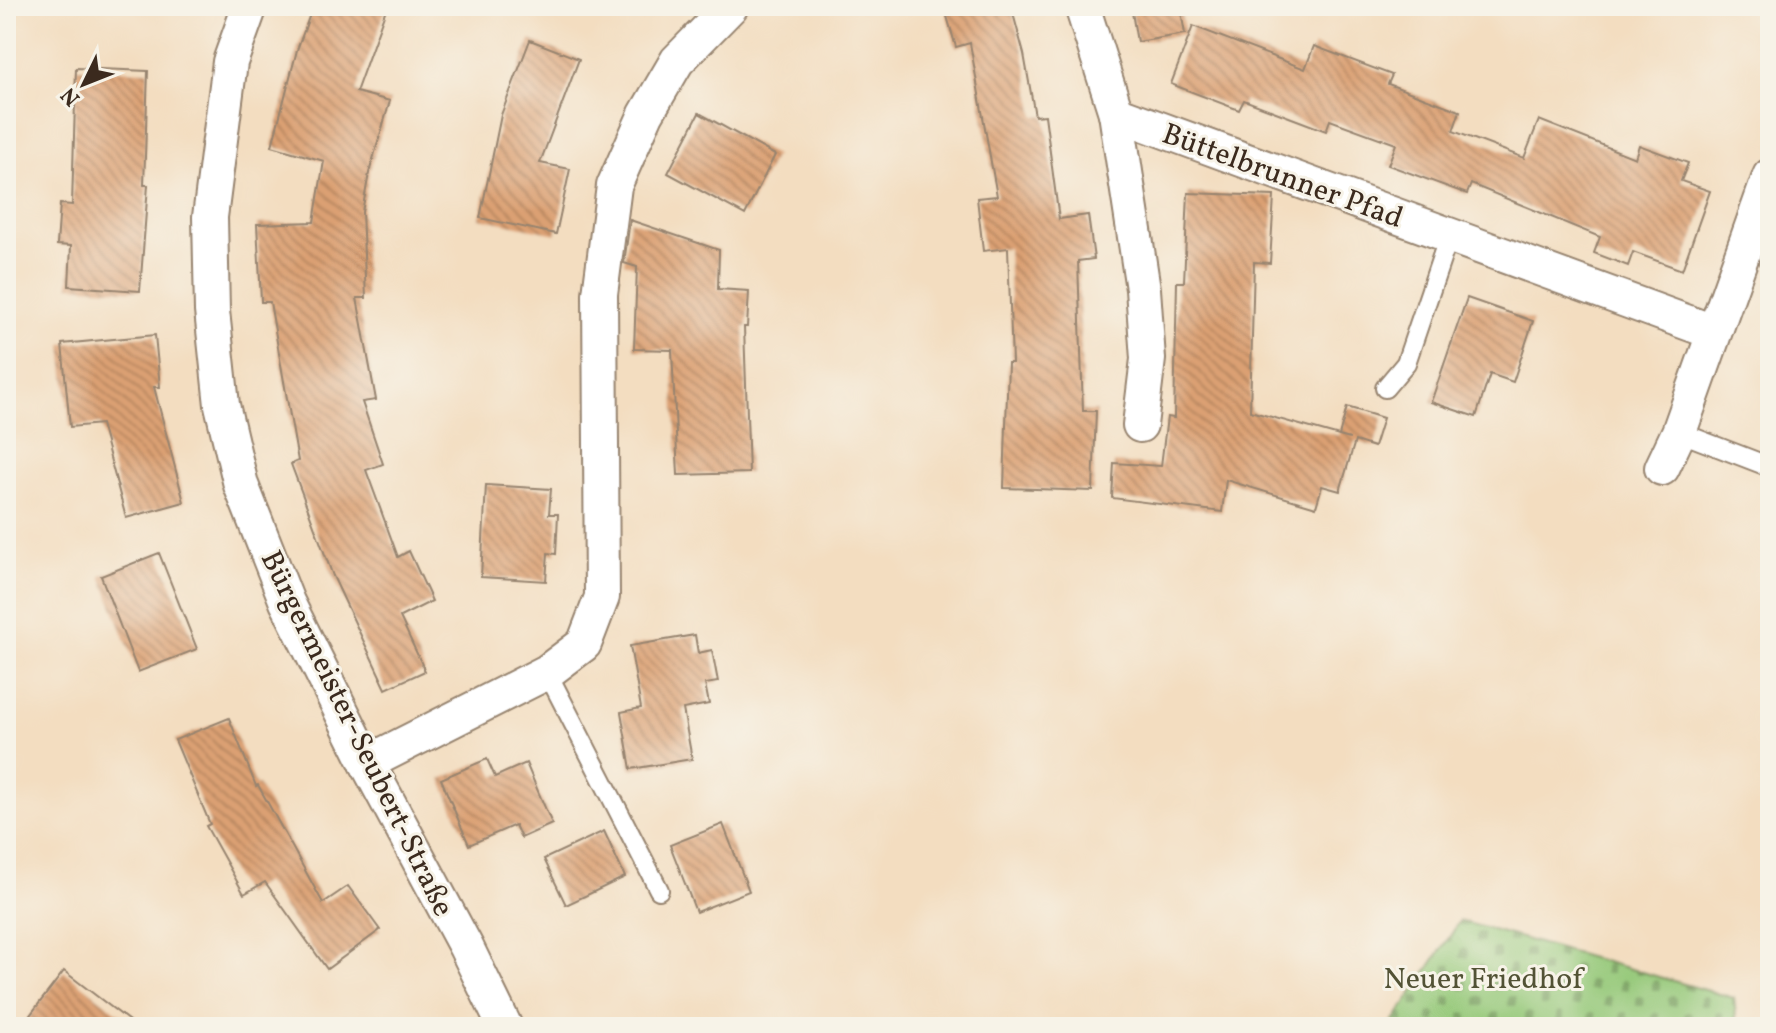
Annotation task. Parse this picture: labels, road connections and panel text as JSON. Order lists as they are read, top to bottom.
{
  "streets": {
    "street": ["Büttelbrunner Pfad", "Bürgermeister-Seubert-Straße"]
  },
  "parks": ["Neuer Friedhof"],
  "north": "bottom left"
}
